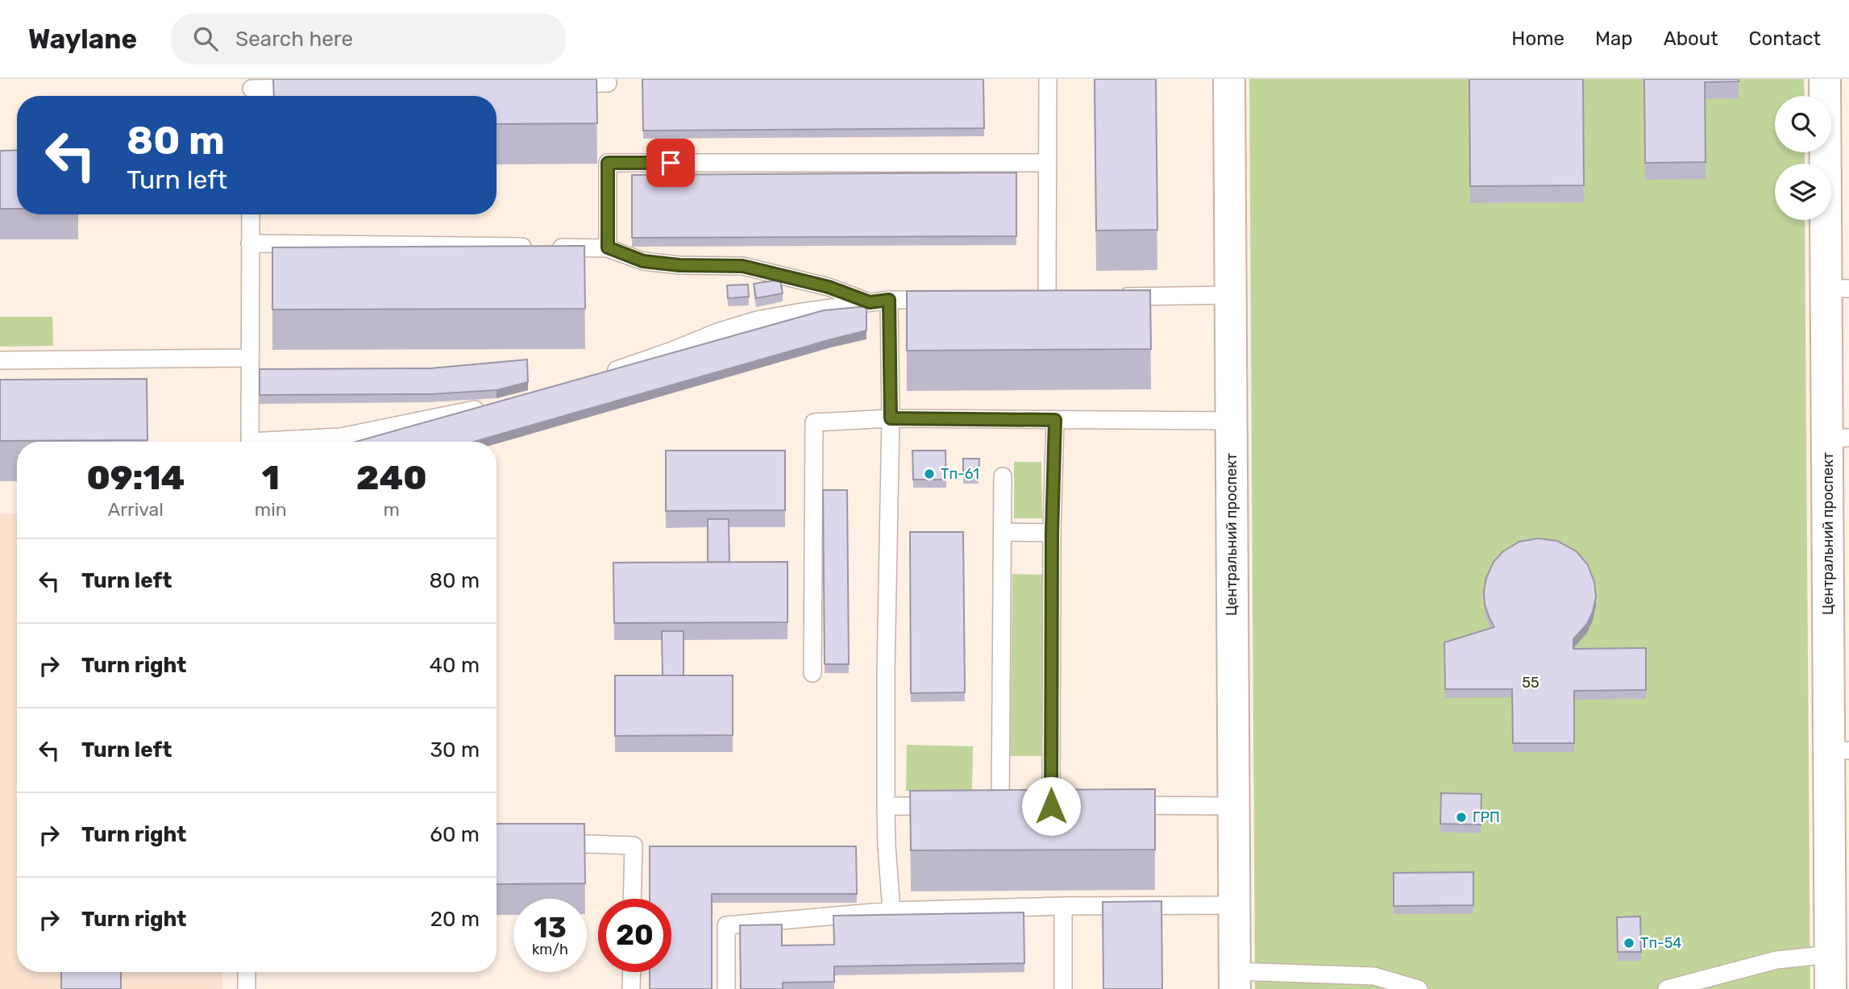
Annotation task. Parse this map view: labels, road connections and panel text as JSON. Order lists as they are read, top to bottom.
{
  "streets": {
    "street": ["Центральний проспект"]
  },
  "parks": ["55"],
  "places": ["Тп-61", "ГРП", "Тп-54"],
  "page": {
    "header": "Waylane",
    "search": "Search here",
    "nav": [
      "Home",
      "Map",
      "About",
      "Contact"
    ],
    "turn": ["80 m", "Turn left"],
    "eta": [
      "09:14",
      "Arrival",
      "1",
      "min",
      "240",
      "m"
    ],
    "list": [
      {
        "name": "Turn left",
        "value": "80 m"
      },
      {
        "name": "Turn right",
        "value": "40 m"
      },
      {
        "name": "Turn left",
        "value": "30 m"
      },
      {
        "name": "Turn right",
        "value": "60 m"
      },
      {
        "name": "Turn right",
        "value": "20 m"
      }
    ],
    "speed": "13 km/h",
    "limit": "20"
  }
}
